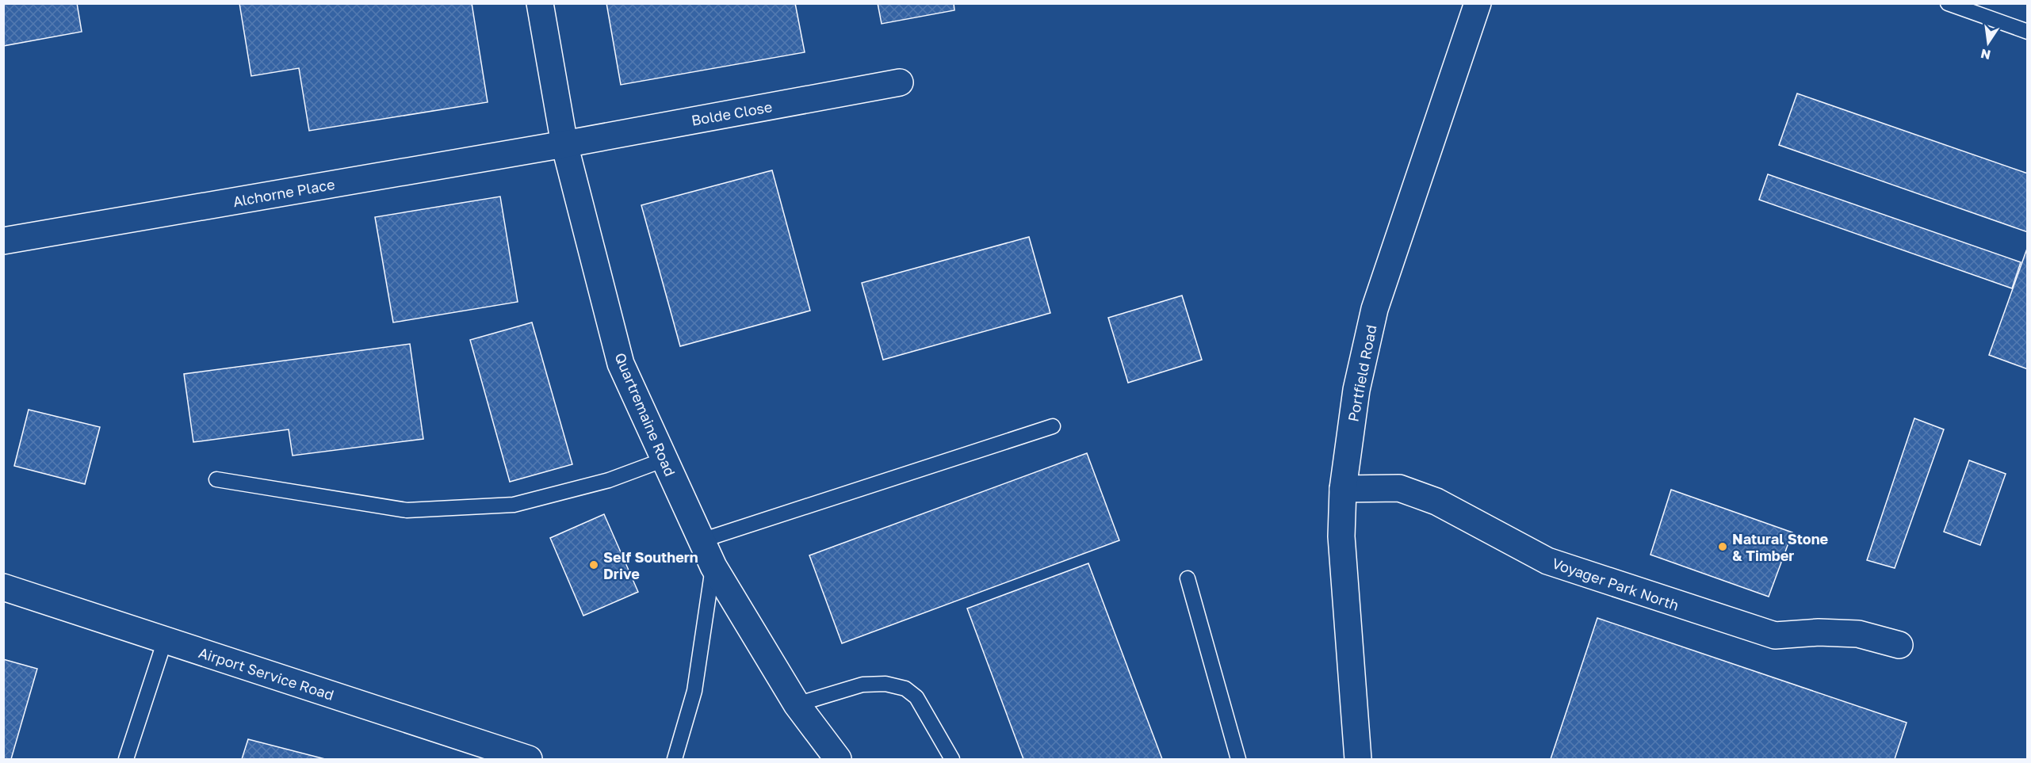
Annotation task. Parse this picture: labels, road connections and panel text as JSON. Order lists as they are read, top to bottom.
{
  "streets": {
    "street": [
      "Bolde Close",
      "Alchorne Place",
      "Portfield Road",
      "Quartremaine Road",
      "Voyager Park North",
      "Airport Service Road"
    ]
  },
  "crossings": [
    ["Bolde Close", "Alchorne Place"],
    ["Bolde Close", "Quartremaine Road"],
    ["Alchorne Place", "Quartremaine Road"],
    ["Portfield Road", "Voyager Park North"]
  ],
  "places": ["Natural Stone & Timber", "Self Southern Drive"],
  "north": "bottom"
}
